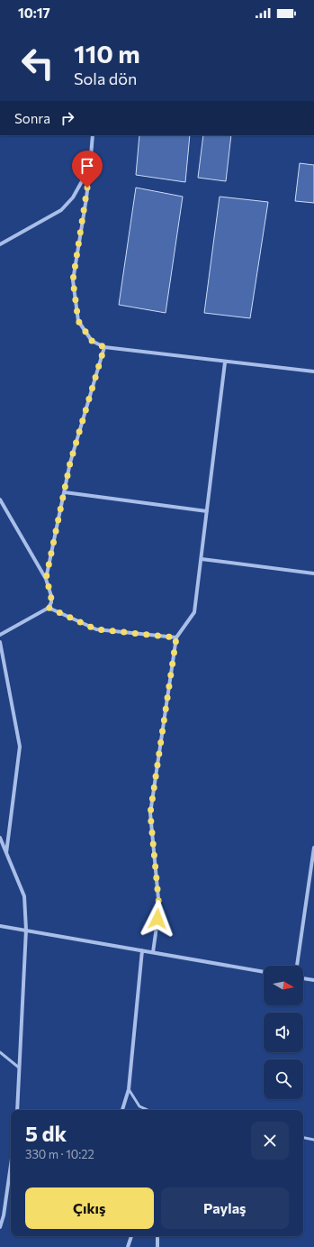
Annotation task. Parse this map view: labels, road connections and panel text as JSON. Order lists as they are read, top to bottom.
{
  "north": "right",
  "page": {
    "status": "10:17",
    "turn": ["110 m", "Sola dön"],
    "then": "Sonra",
    "heading": ["5 dk", "330 m · 10:22"],
    "buttons": ["Çıkış", "Paylaş"]
  }
}
